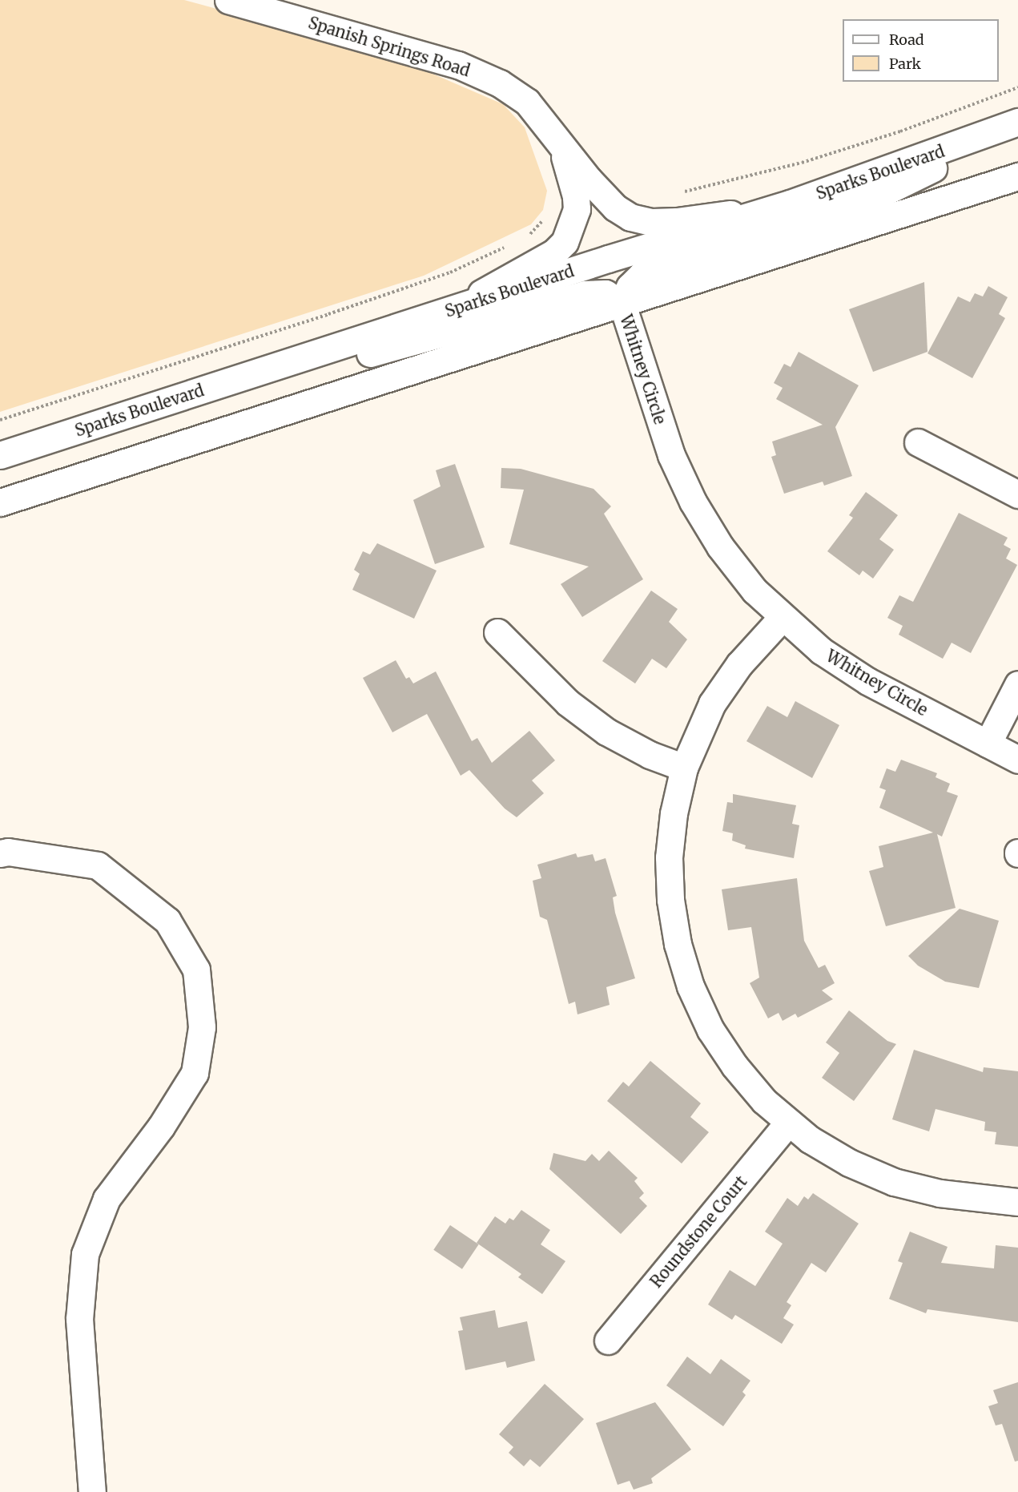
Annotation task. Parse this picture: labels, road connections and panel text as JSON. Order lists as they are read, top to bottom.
{
  "streets": {
    "street": [
      "Spanish Springs Road",
      "Sparks Boulevard",
      "Whitney Circle",
      "Roundstone Court"
    ]
  },
  "crossings": [
    ["Spanish Springs Road", "Sparks Boulevard"]
  ],
  "legend": ["Road", "Park"]
}
